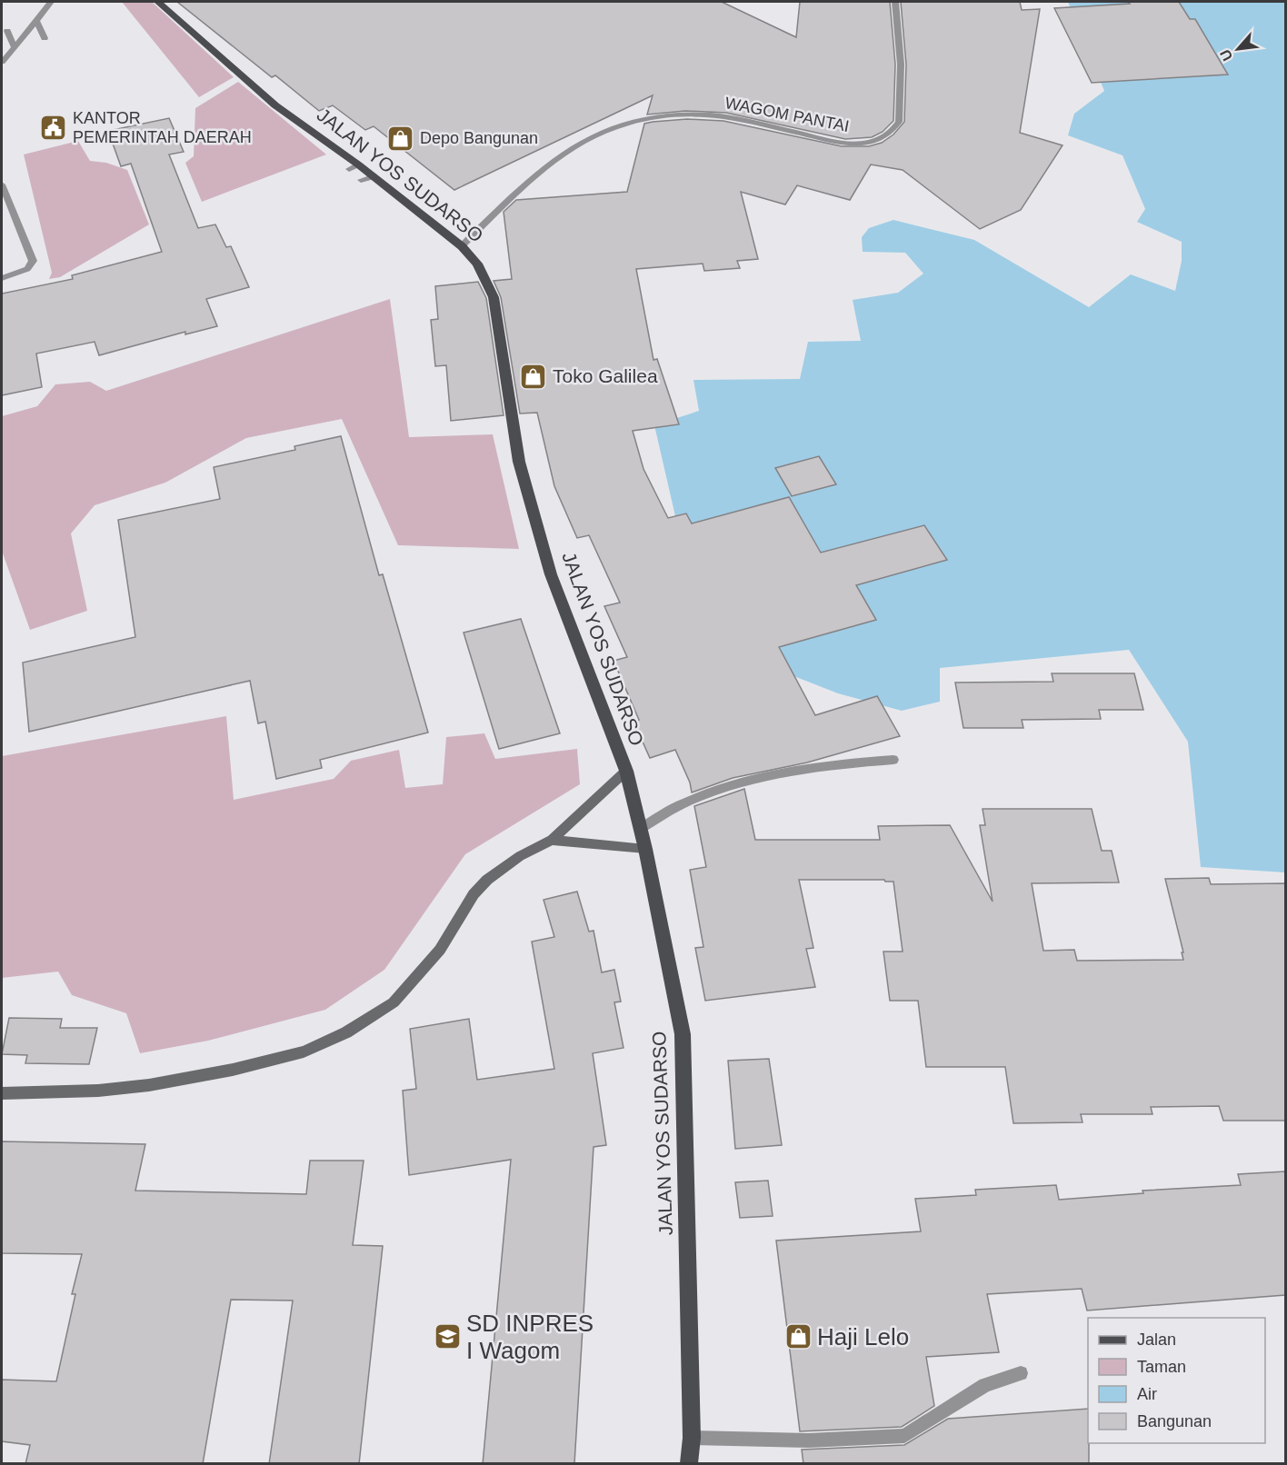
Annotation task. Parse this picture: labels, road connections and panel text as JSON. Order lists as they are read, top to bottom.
{
  "streets": {
    "main road": ["JALAN YOS SUDARSO"],
    "street": ["WAGOM PANTAI"]
  },
  "crossings": [
    ["WAGOM PANTAI", "JALAN YOS SUDARSO"]
  ],
  "places": {
    "public building": ["KANTOR PEMERINTAH DAERAH"],
    "shop": ["Depo Bangunan", "Toko Galilea", "Haji Lelo"],
    "school or university": ["SD INPRES I Wagom"]
  },
  "legend": [
    "Jalan",
    "Taman",
    "Air",
    "Bangunan"
  ],
  "north": "bottom left"
}
